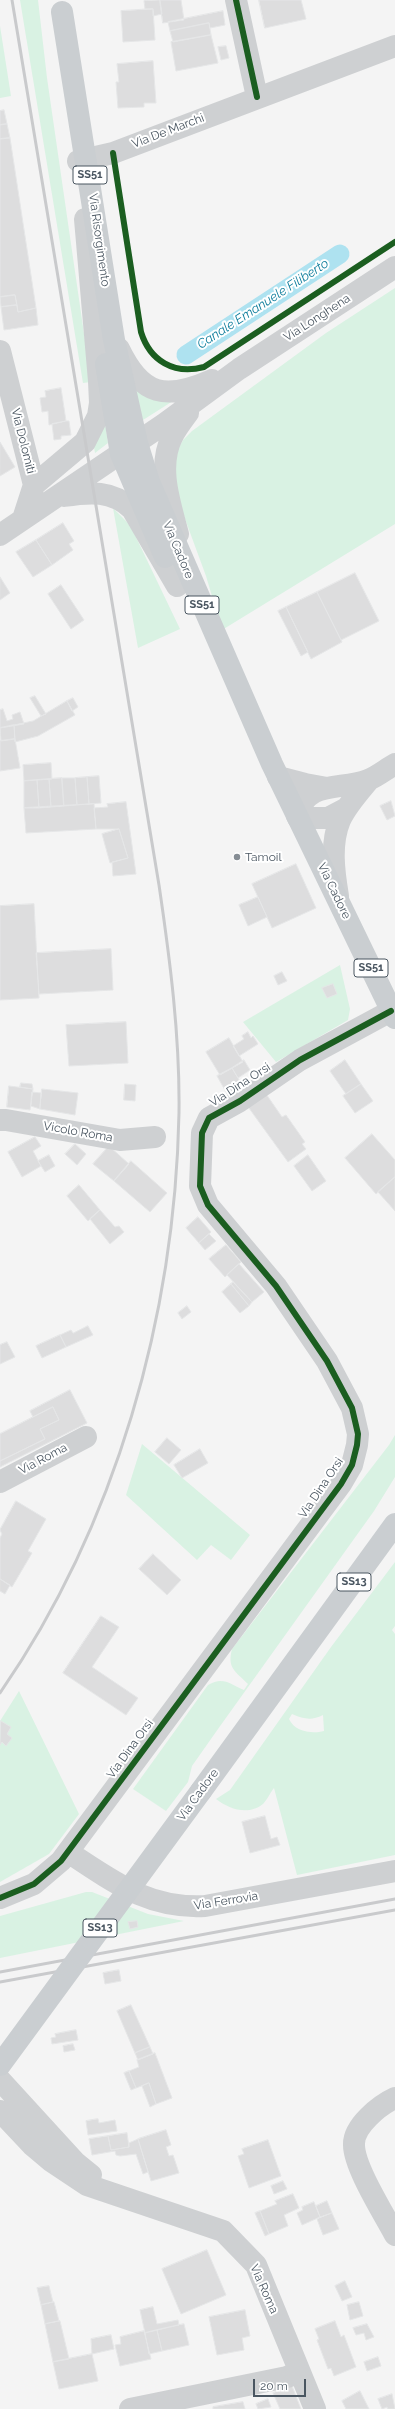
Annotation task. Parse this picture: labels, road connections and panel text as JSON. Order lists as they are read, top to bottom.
{
  "streets": {
    "main road": [
      "SS51",
      "Via Risorgimento",
      "Via Cadore",
      "SS13"
    ],
    "street": [
      "Via De Marchi",
      "Via Longhena",
      "Via Dolomiti",
      "Via Dina Orsi",
      "Vicolo Roma",
      "Via Roma",
      "Via Ferrovia"
    ]
  },
  "crossings": [
    ["Via De Marchi", "Via Risorgimento"],
    ["Via Risorgimento", "Via Longhena"],
    ["Via Risorgimento", "Via Dolomiti"],
    ["Via Risorgimento", "Via Cadore"],
    ["Via Longhena", "Via Cadore"],
    ["Via Cadore", "Via Dina Orsi"],
    ["Via Dina Orsi", "Via Ferrovia"]
  ],
  "water": ["Canale Emanuele Filiberto"],
  "places": ["Tamoil"],
  "scale_bar": "20 m"
}
